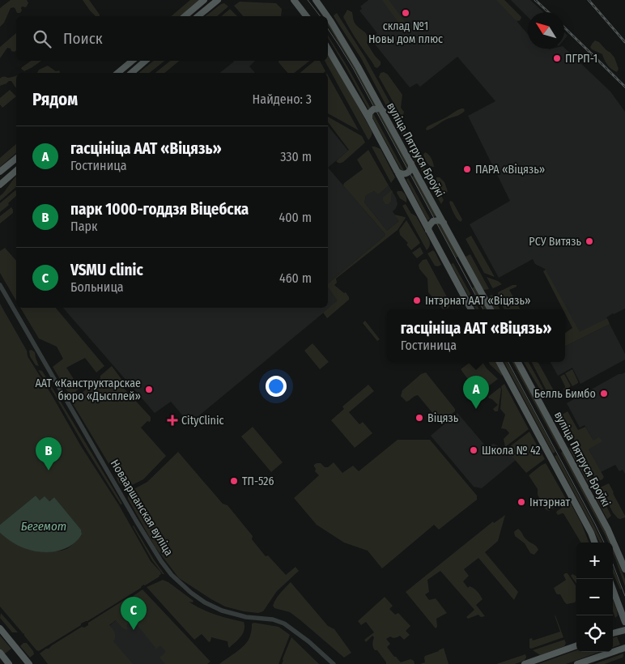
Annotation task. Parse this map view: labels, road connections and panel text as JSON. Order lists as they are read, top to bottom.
{
  "streets": {
    "main road": ["вуліца Пятруся Броўкі"],
    "street": ["Новааршанская вуліца"]
  },
  "water": ["Бегемот"],
  "places": {
    "other": [
      "склад №1 Новы дом плюс",
      "ПГРП-1",
      "ПАРА «Віцязь»",
      "РСУ Витязь",
      "Інтэрнат ААТ «Віцязь»",
      "ААТ «Канструктарскае бюро «Дысплей»",
      "Белль Бимбо",
      "Віцязь",
      "Школа № 42",
      "ТП-526",
      "Інтэрнат"
    ],
    "health": ["CityClinic"]
  },
  "north": "top left",
  "page": {
    "search": "Поиск",
    "heading": ["Рядом", "Найдено: 3"],
    "list": [
      {
        "mark": "A",
        "name": "гасцініца ААТ «Віцязь»",
        "note": "Гостиница",
        "value": "330 m"
      },
      {
        "mark": "B",
        "name": "парк 1000-годдзя Віцебска",
        "note": "Парк",
        "value": "400 m"
      },
      {
        "mark": "C",
        "name": "VSMU clinic",
        "note": "Больница",
        "value": "460 m"
      }
    ],
    "popup": ["гасцініца ААТ «Віцязь»", "Гостиница"],
    "pins": ["A", "B", "C"],
    "map_buttons": ["+", "−"]
  }
}
